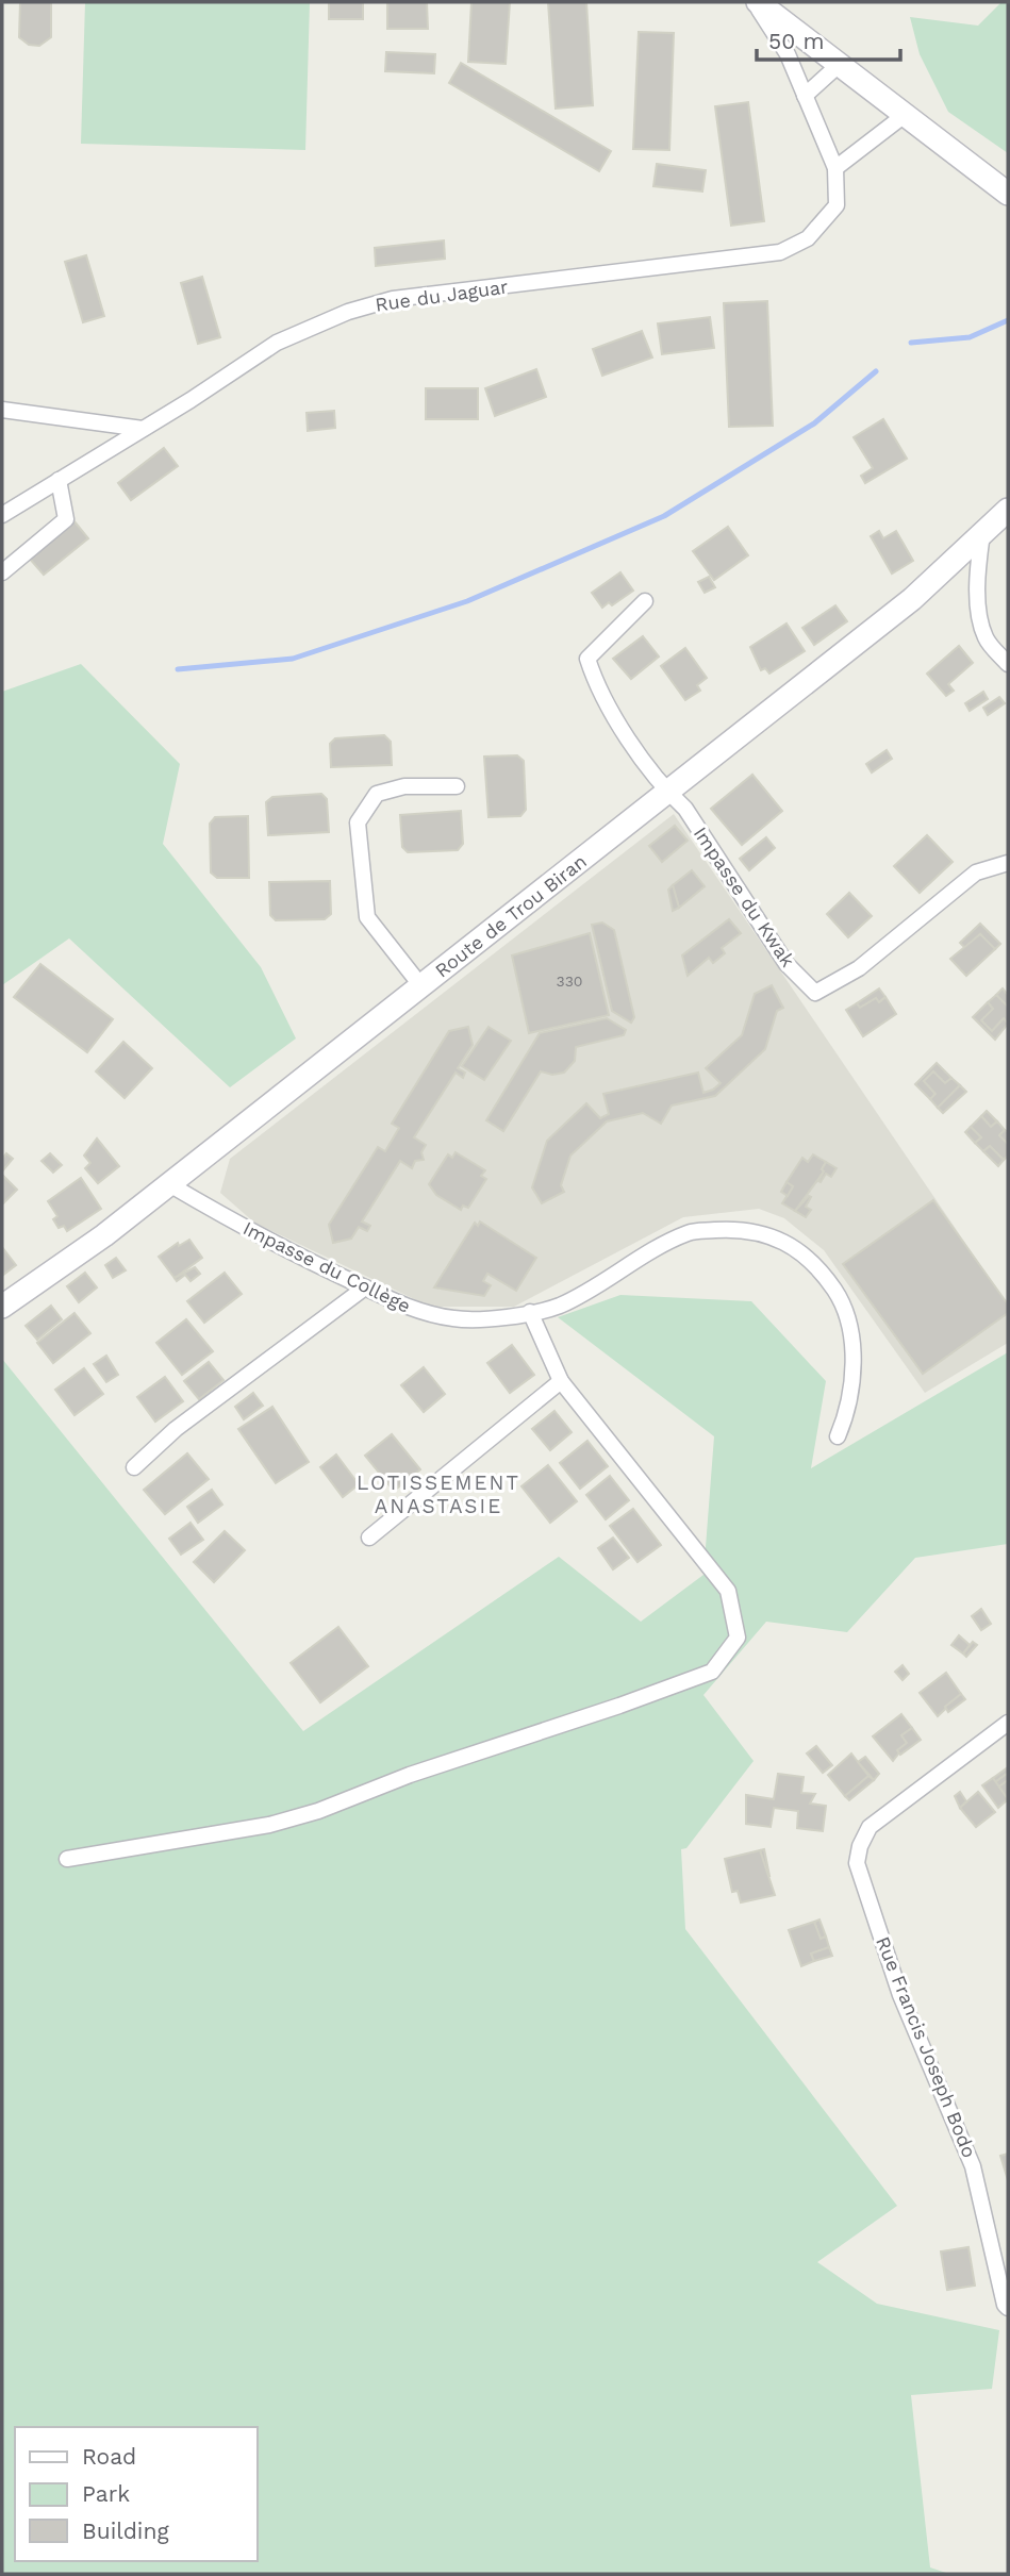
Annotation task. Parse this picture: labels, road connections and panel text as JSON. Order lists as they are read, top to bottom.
{
  "streets": {
    "main road": ["Route de Trou Biran"],
    "street": [
      "Rue du Jaguar",
      "Impasse du Kwak",
      "Impasse du Collège",
      "Rue Francis Joseph Bodo"
    ]
  },
  "crossings": [
    ["Impasse du Kwak", "Route de Trou Biran"],
    ["Route de Trou Biran", "Impasse du Collège"]
  ],
  "districts": ["LOTISSEMENT ANASTASIE"],
  "house_numbers": ["330"],
  "legend": ["Road", "Park", "Building"],
  "scale_bar": "50 m"
}
